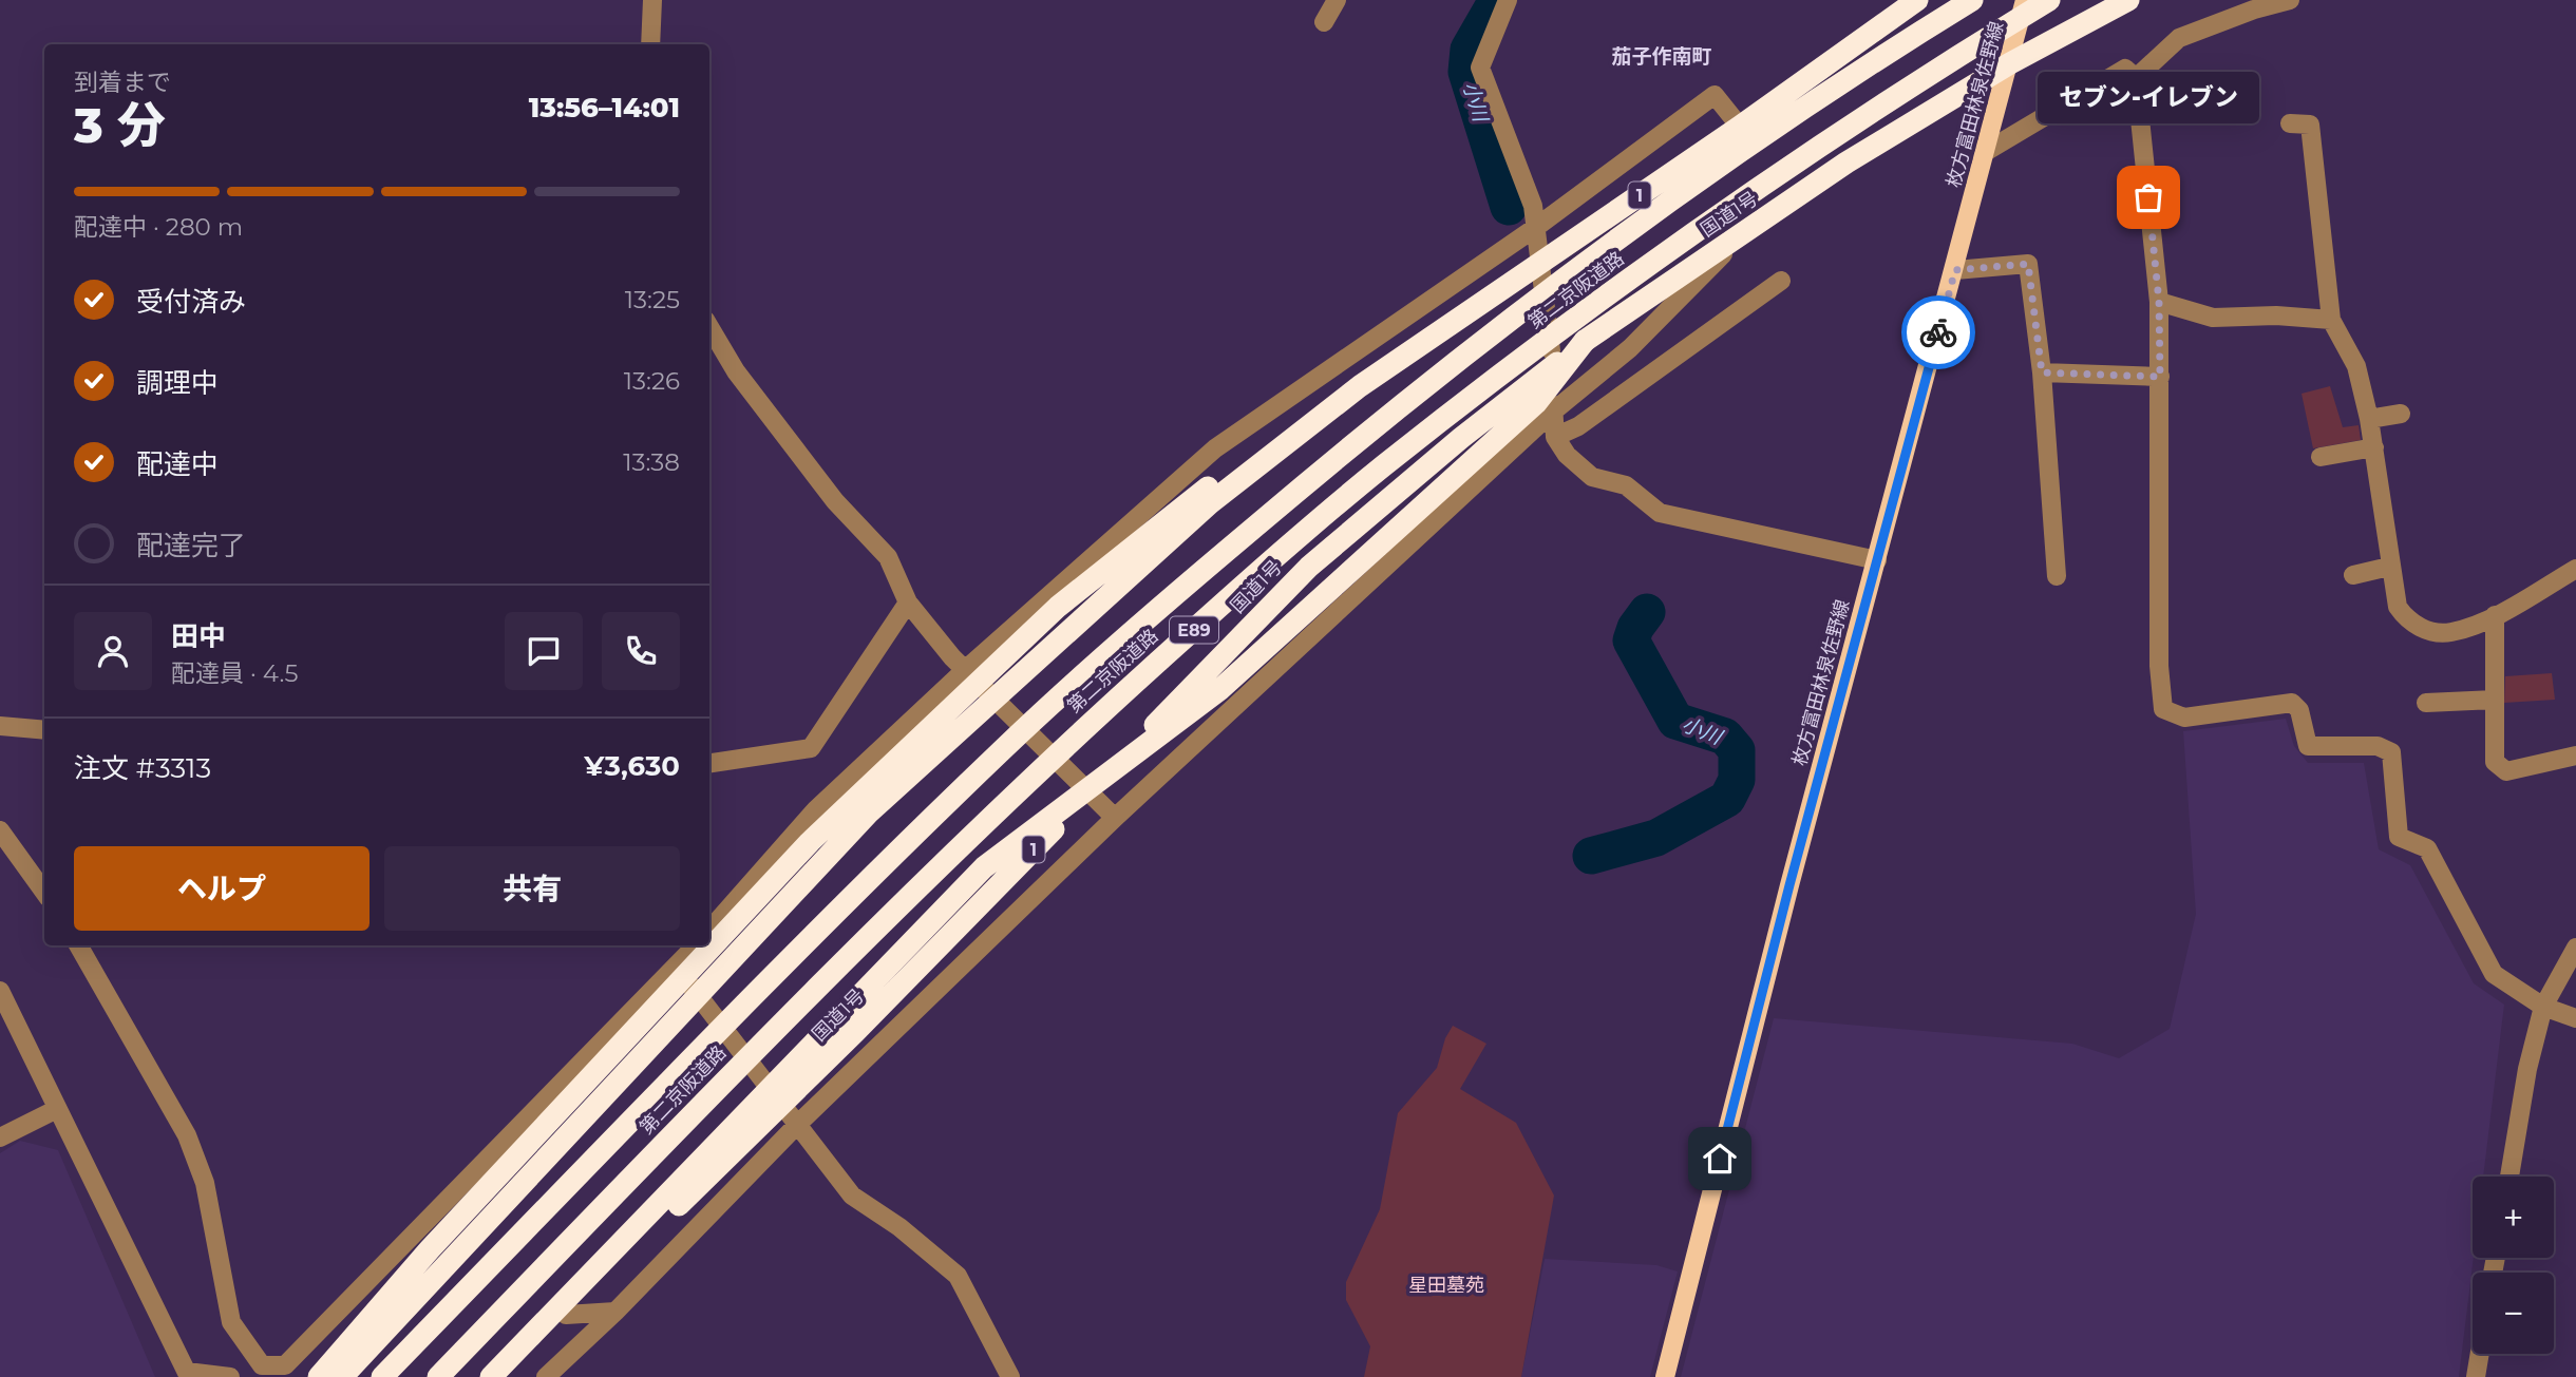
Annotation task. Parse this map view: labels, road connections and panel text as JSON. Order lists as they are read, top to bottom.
{
  "streets": {
    "highway": [
      "1",
      "国道1号",
      "第二京阪道路",
      "E89"
    ],
    "main road": ["枚方富田林泉佐野線"]
  },
  "crossings": [
    ["枚方富田林泉佐野線", "国道1号"]
  ],
  "districts": ["茄子作南町"],
  "water": ["小川"],
  "parks": ["星田墓苑"],
  "places": ["セブン-イレブン"],
  "page": {
    "heading": ["3 分", "到着まで", "13:56–14:01"],
    "panel": [
      "田中",
      "配達員 · 4.5",
      "注文 #3313",
      "¥3,630"
    ],
    "bubble": "セブン-イレブン",
    "bar": "配達中 · 280 m",
    "list": [
      ["受付済み", "13:25"],
      ["調理中", "13:26"],
      ["配達中", "13:38"],
      "配達完了"
    ],
    "buttons": ["ヘルプ", "共有"],
    "map_buttons": ["+", "−"]
  }
}
